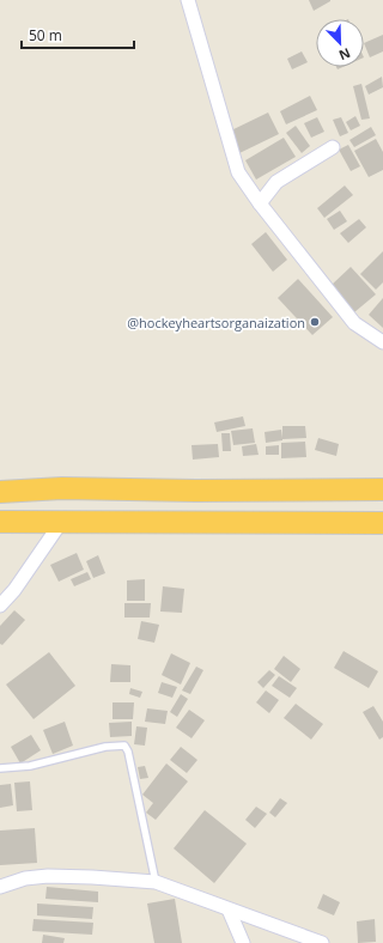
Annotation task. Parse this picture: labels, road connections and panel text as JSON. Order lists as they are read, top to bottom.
{
  "places": ["@hockeyheartsorganaization"],
  "scale_bar": "50 m",
  "north": "bottom right"
}
